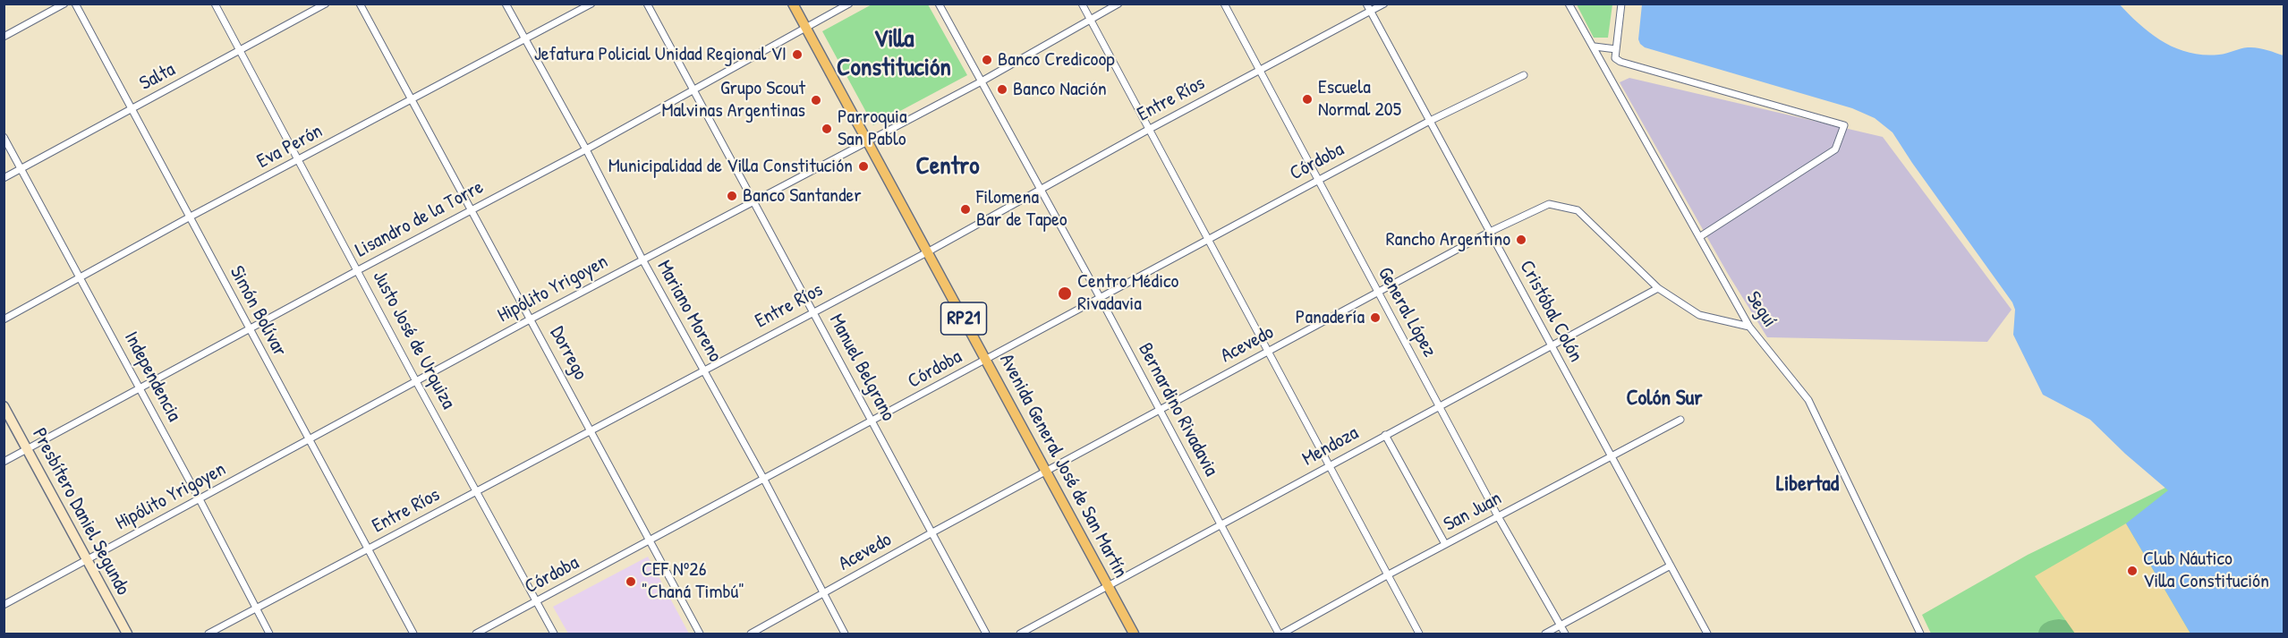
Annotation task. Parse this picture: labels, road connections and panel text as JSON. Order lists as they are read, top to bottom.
{
  "streets": {
    "main road": ["RP21", "Avenida General José de San Martín", "Presbítero Daniel Segundo"],
    "street": [
      "Salta",
      "Entre Ríos",
      "Eva Perón",
      "Córdoba",
      "Lisandro de la Torre",
      "Hipólito Yrigoyen",
      "Seguí",
      "Simón Bolívar",
      "Mariano Moreno",
      "Cristóbal Colón",
      "General López",
      "Justo José de Urquiza",
      "Acevedo",
      "Dorrego",
      "Manuel Belgrano",
      "Independencia",
      "Bernardino Rivadavia",
      "Mendoza",
      "San Juan"
    ]
  },
  "crossings": [
    ["Salta", "Simón Bolívar"],
    ["Salta", "Justo José de Urquiza"],
    ["Salta", "Independencia"],
    ["Entre Ríos", "Simón Bolívar"],
    ["Entre Ríos", "Mariano Moreno"],
    ["Entre Ríos", "Cristóbal Colón"],
    ["Entre Ríos", "General López"],
    ["Entre Ríos", "Justo José de Urquiza"],
    ["Entre Ríos", "Dorrego"],
    ["Entre Ríos", "Manuel Belgrano"],
    ["Entre Ríos", "Independencia"],
    ["Entre Ríos", "Bernardino Rivadavia"],
    ["Entre Ríos", "Avenida General José de San Martín"],
    ["Eva Perón", "Simón Bolívar"],
    ["Eva Perón", "Mariano Moreno"],
    ["Eva Perón", "Justo José de Urquiza"],
    ["Eva Perón", "Dorrego"],
    ["Eva Perón", "Independencia"],
    ["Córdoba", "Mariano Moreno"],
    ["Córdoba", "Cristóbal Colón"],
    ["Córdoba", "General López"],
    ["Córdoba", "Justo José de Urquiza"],
    ["Córdoba", "Dorrego"],
    ["Córdoba", "Manuel Belgrano"],
    ["Córdoba", "Bernardino Rivadavia"],
    ["Córdoba", "Avenida General José de San Martín"],
    ["Lisandro de la Torre", "Simón Bolívar"],
    ["Lisandro de la Torre", "Mariano Moreno"],
    ["Lisandro de la Torre", "Justo José de Urquiza"],
    ["Lisandro de la Torre", "Dorrego"],
    ["Lisandro de la Torre", "Manuel Belgrano"],
    ["Lisandro de la Torre", "Independencia"],
    ["Lisandro de la Torre", "Avenida General José de San Martín"],
    ["Lisandro de la Torre", "Presbítero Daniel Segundo"],
    ["Hipólito Yrigoyen", "Simón Bolívar"],
    ["Hipólito Yrigoyen", "Mariano Moreno"],
    ["Hipólito Yrigoyen", "Justo José de Urquiza"],
    ["Hipólito Yrigoyen", "Dorrego"],
    ["Hipólito Yrigoyen", "Manuel Belgrano"],
    ["Hipólito Yrigoyen", "Independencia"],
    ["Hipólito Yrigoyen", "Bernardino Rivadavia"],
    ["Hipólito Yrigoyen", "Avenida General José de San Martín"],
    ["Hipólito Yrigoyen", "Presbítero Daniel Segundo"],
    ["Seguí", "Acevedo"],
    ["Mariano Moreno", "Acevedo"],
    ["Cristóbal Colón", "Acevedo"],
    ["Cristóbal Colón", "Mendoza"],
    ["Cristóbal Colón", "San Juan"],
    ["General López", "Acevedo"],
    ["General López", "Mendoza"],
    ["General López", "San Juan"],
    ["Acevedo", "Manuel Belgrano"],
    ["Acevedo", "Bernardino Rivadavia"],
    ["Acevedo", "Mendoza"],
    ["Acevedo", "Avenida General José de San Martín"],
    ["Bernardino Rivadavia", "Mendoza"],
    ["Bernardino Rivadavia", "San Juan"],
    ["Mendoza", "Avenida General José de San Martín"]
  ],
  "districts": [
    "Villa Constitución",
    "Centro",
    "Colón Sur",
    "Libertad"
  ],
  "places": [
    "Jefatura Policial Unidad Regional VI",
    "Banco Credicoop",
    "Banco Nación",
    "Escuela Normal 205",
    "Grupo Scout Malvinas Argentinas",
    "Parroquia San Pablo",
    "Municipalidad de Villa Constitución",
    "Banco Santander",
    "Filomena Bar de Tapeo",
    "Rancho Argentino",
    "Centro Médico Rivadavia",
    "Panadería",
    "Club Náutico Villa Constitución",
    "CEF Nº26 \"Chaná Timbú\""
  ]
}
